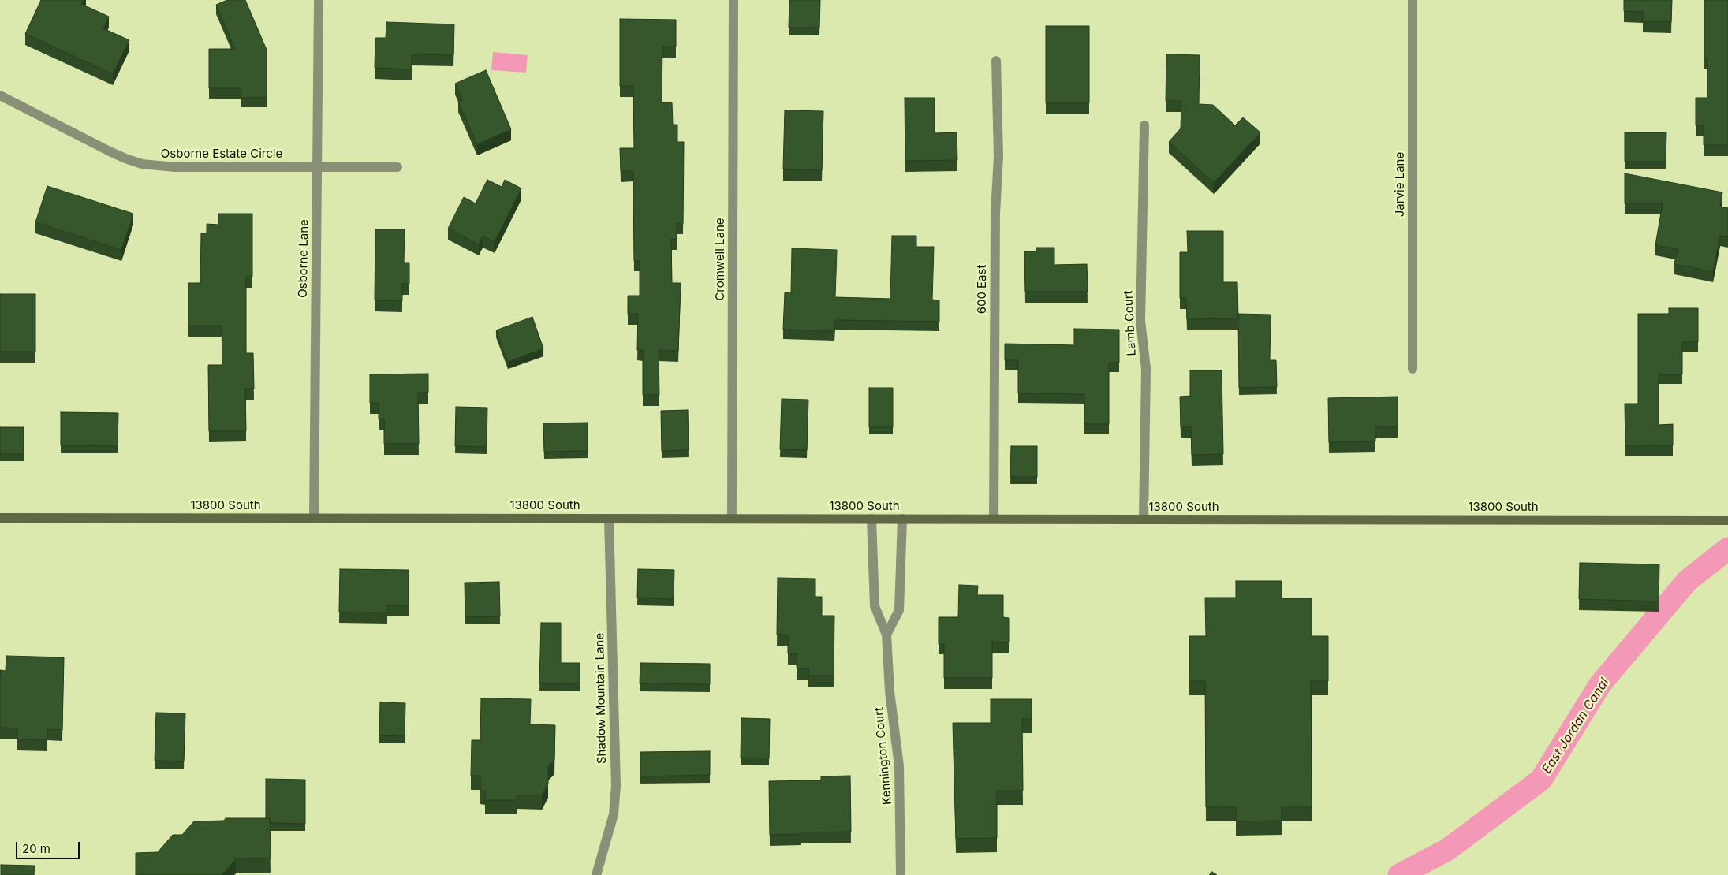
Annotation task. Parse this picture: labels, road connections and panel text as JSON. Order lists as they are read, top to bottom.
{
  "streets": {
    "main road": ["13800 South"],
    "street": [
      "Osborne Estate Circle",
      "Jarvie Lane",
      "Osborne Lane",
      "Cromwell Lane",
      "600 East",
      "Lamb Court",
      "Shadow Mountain Lane",
      "Kennington Court"
    ]
  },
  "crossings": [
    ["Osborne Estate Circle", "Osborne Lane"],
    ["Osborne Lane", "13800 South"],
    ["Cromwell Lane", "13800 South"],
    ["600 East", "13800 South"],
    ["Lamb Court", "13800 South"],
    ["13800 South", "Shadow Mountain Lane"],
    ["13800 South", "Kennington Court"]
  ],
  "water": ["East Jordan Canal"],
  "scale_bar": "20 m"
}
